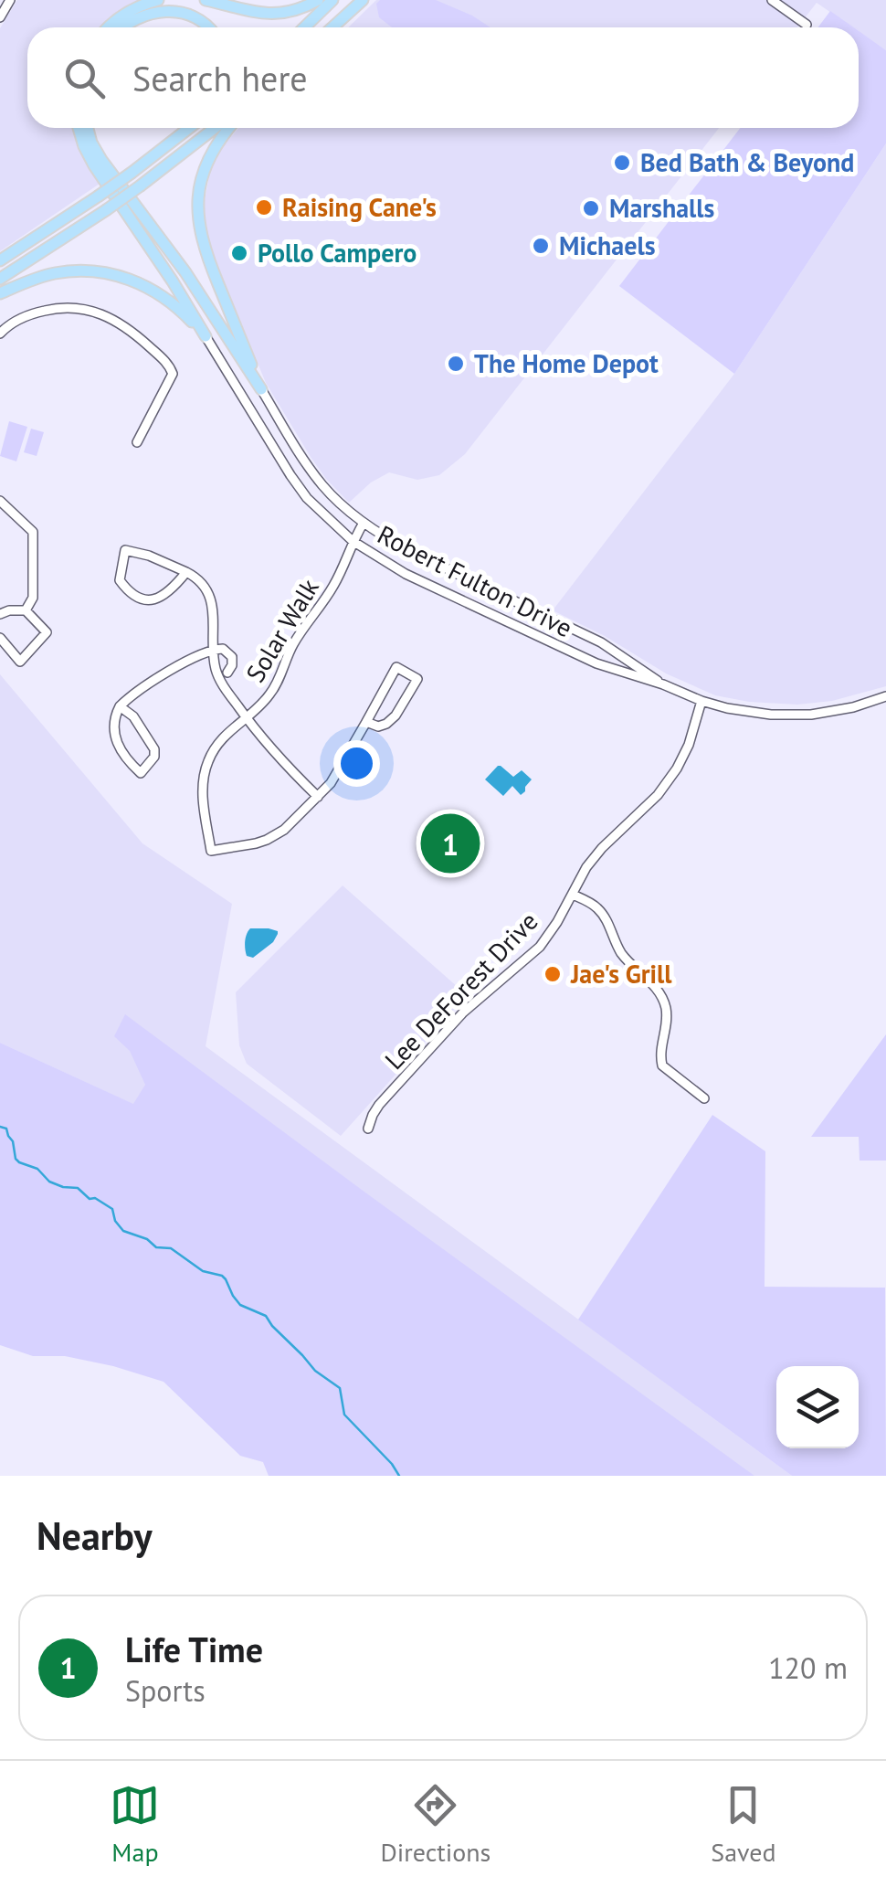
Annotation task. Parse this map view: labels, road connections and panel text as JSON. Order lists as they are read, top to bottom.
{
  "streets": {
    "street": ["Robert Fulton Drive", "Solar Walk", "Lee DeForest Drive"]
  },
  "crossings": [
    ["Robert Fulton Drive", "Solar Walk"],
    ["Robert Fulton Drive", "Lee DeForest Drive"]
  ],
  "places": [
    "Bed Bath & Beyond",
    "Raising Cane's",
    "Marshalls",
    "Michaels",
    "Pollo Campero",
    "The Home Depot",
    "Jae's Grill"
  ],
  "page": {
    "search": "Search here",
    "pins": "1",
    "heading": "Nearby",
    "list": [
      {
        "mark": "1",
        "name": "Life Time",
        "note": "Sports",
        "value": "120 m"
      }
    ],
    "nav": ["Map", "Directions", "Saved"]
  }
}
